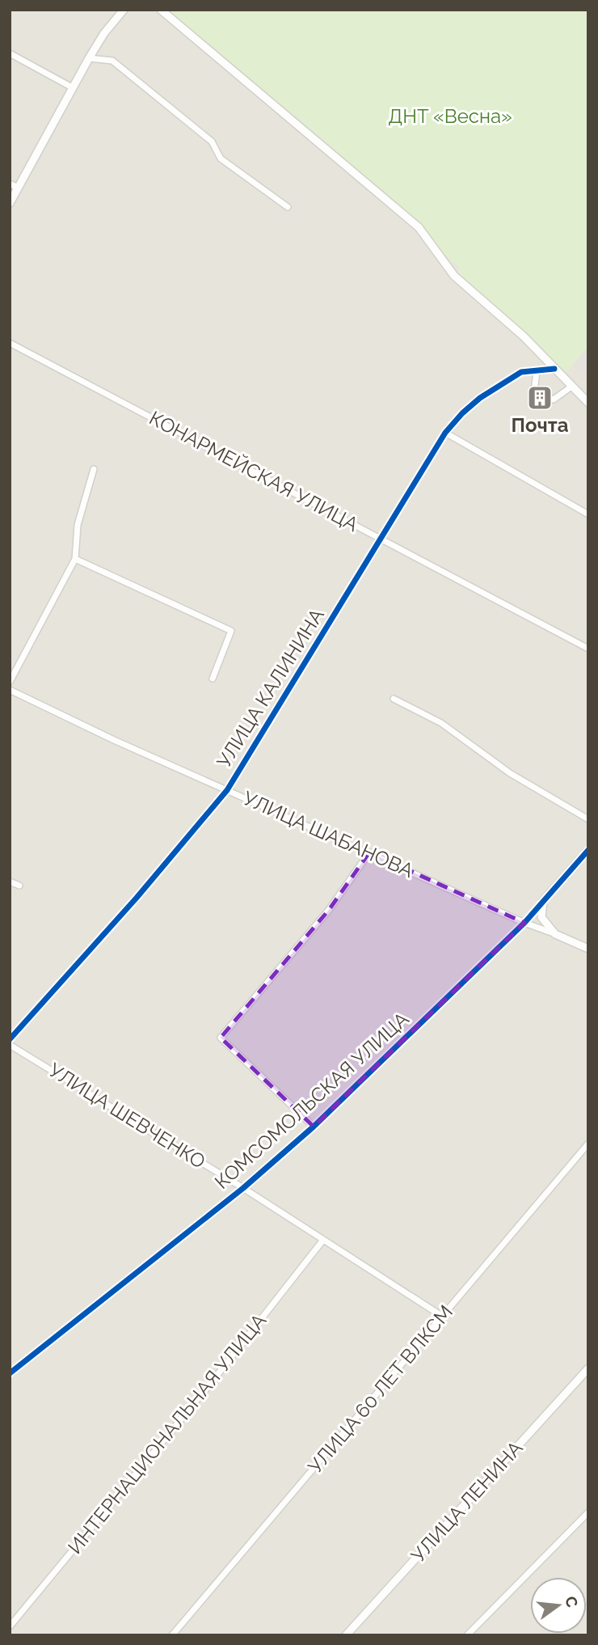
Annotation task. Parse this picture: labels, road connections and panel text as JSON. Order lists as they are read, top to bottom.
{
  "streets": {
    "street": [
      "КОНАРМЕЙСКАЯ УЛИЦА",
      "УЛИЦА КАЛИНИНА",
      "УЛИЦА ШАБАНОВА",
      "КОМСОМОЛЬСКАЯ УЛИЦА",
      "УЛИЦА ШЕВЧЕНКО",
      "УЛИЦА 60 ЛЕТ ВЛКСМ",
      "ИНТЕРНАЦИОНАЛЬНАЯ УЛИЦА",
      "УЛИЦА ЛЕНИНА"
    ]
  },
  "crossings": [
    ["КОНАРМЕЙСКАЯ УЛИЦА", "УЛИЦА КАЛИНИНА"],
    ["УЛИЦА КАЛИНИНА", "УЛИЦА ШАБАНОВА"],
    ["УЛИЦА ШАБАНОВА", "КОМСОМОЛЬСКАЯ УЛИЦА"],
    ["КОМСОМОЛЬСКАЯ УЛИЦА", "УЛИЦА ШЕВЧЕНКО"],
    ["УЛИЦА ШЕВЧЕНКО", "УЛИЦА 60 ЛЕТ ВЛКСМ"],
    ["УЛИЦА ШЕВЧЕНКО", "ИНТЕРНАЦИОНАЛЬНАЯ УЛИЦА"]
  ],
  "parks": ["ДНТ «Весна»"],
  "places": {
    "building": ["Почта"]
  },
  "north": "right"
}
